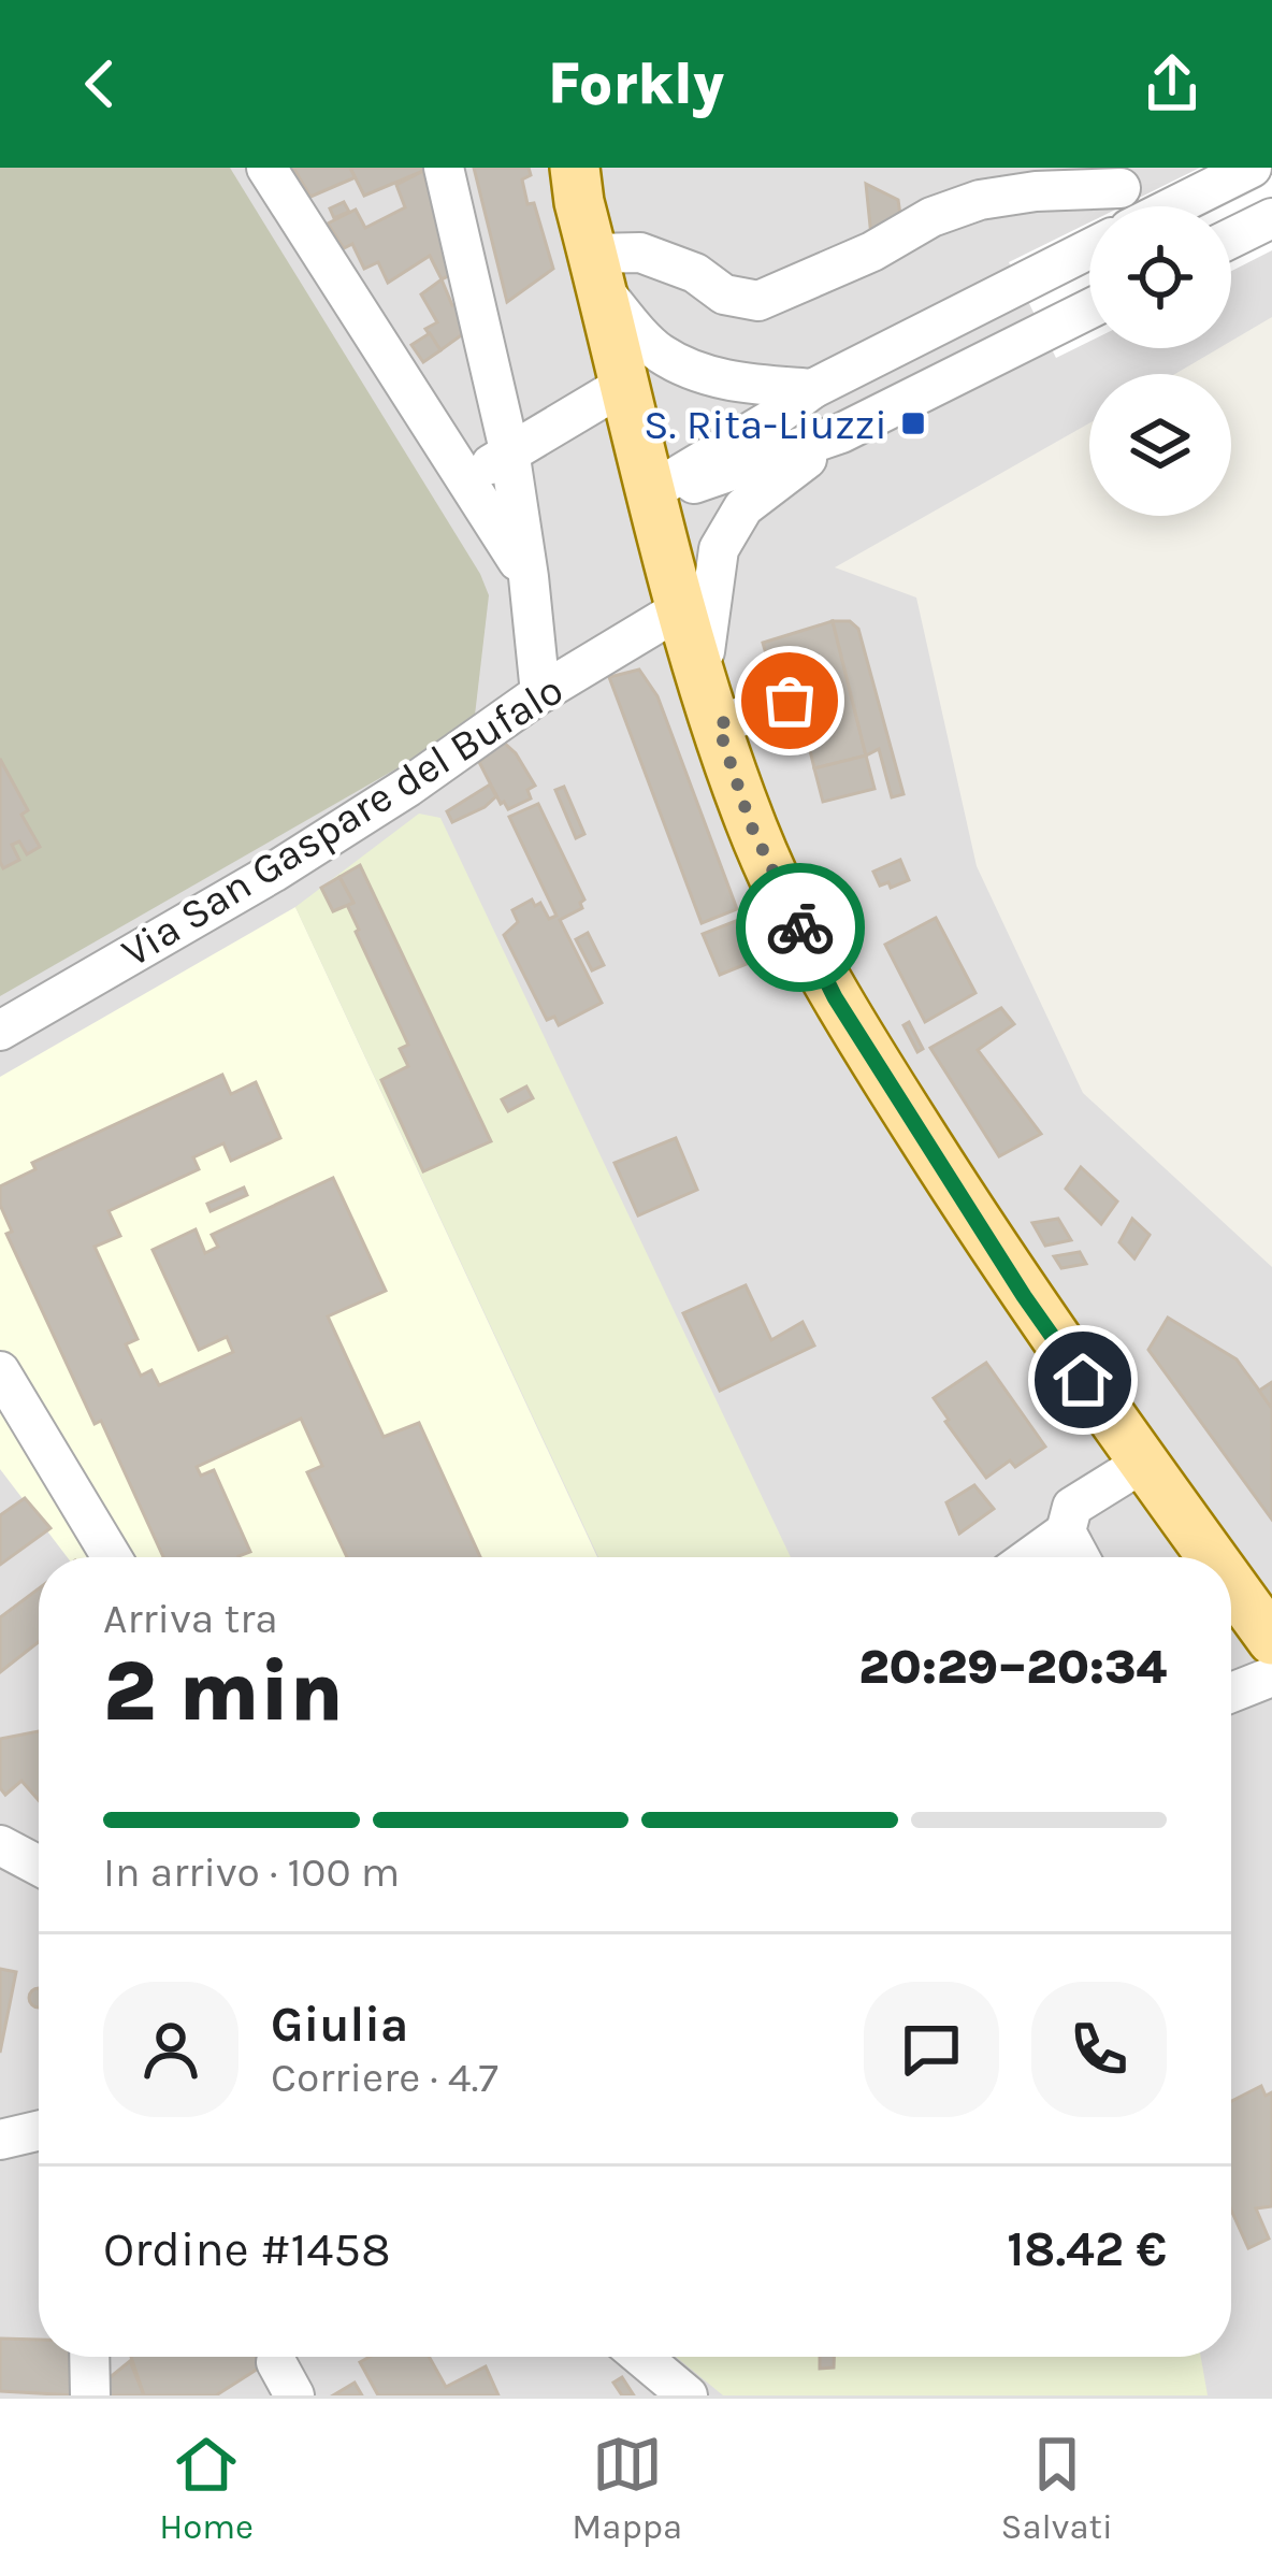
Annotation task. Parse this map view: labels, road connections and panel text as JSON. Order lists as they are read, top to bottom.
{
  "streets": {
    "street": ["Via San Gaspare del Bufalo"]
  },
  "places": {
    "transit": ["S. Rita-Liuzzi"]
  },
  "page": {
    "header": "Forkly",
    "heading": ["2 min", "Arriva tra", "20:29–20:34"],
    "panel": [
      "Giulia",
      "Corriere · 4.7",
      "Ordine #1458",
      "18.42 €"
    ],
    "bar": "In arrivo · 100 m",
    "tabs": ["Home", "Mappa", "Salvati"]
  }
}
